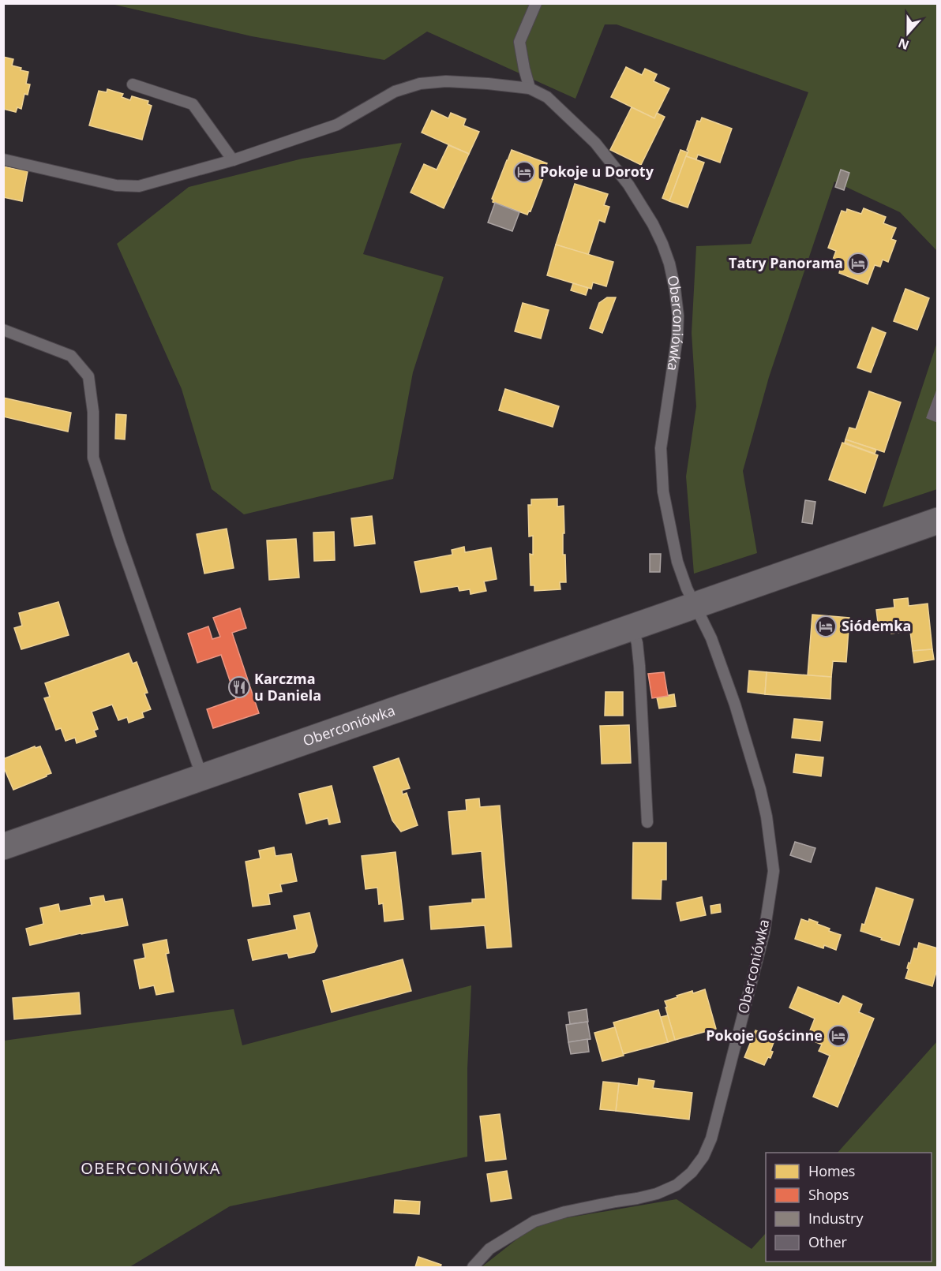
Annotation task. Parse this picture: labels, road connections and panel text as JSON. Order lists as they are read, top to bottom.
{
  "streets": {
    "street": ["Oberconiówka"]
  },
  "districts": ["OBERCONIÓWKA"],
  "places": {
    "hotel": [
      "Pokoje u Doroty",
      "Tatry Panorama",
      "Siódemka",
      "Pokoje Gościnne"
    ],
    "restaurant": ["Karczma u Daniela"]
  },
  "legend": [
    "Homes",
    "Shops",
    "Industry",
    "Other"
  ],
  "north": "bottom"
}
